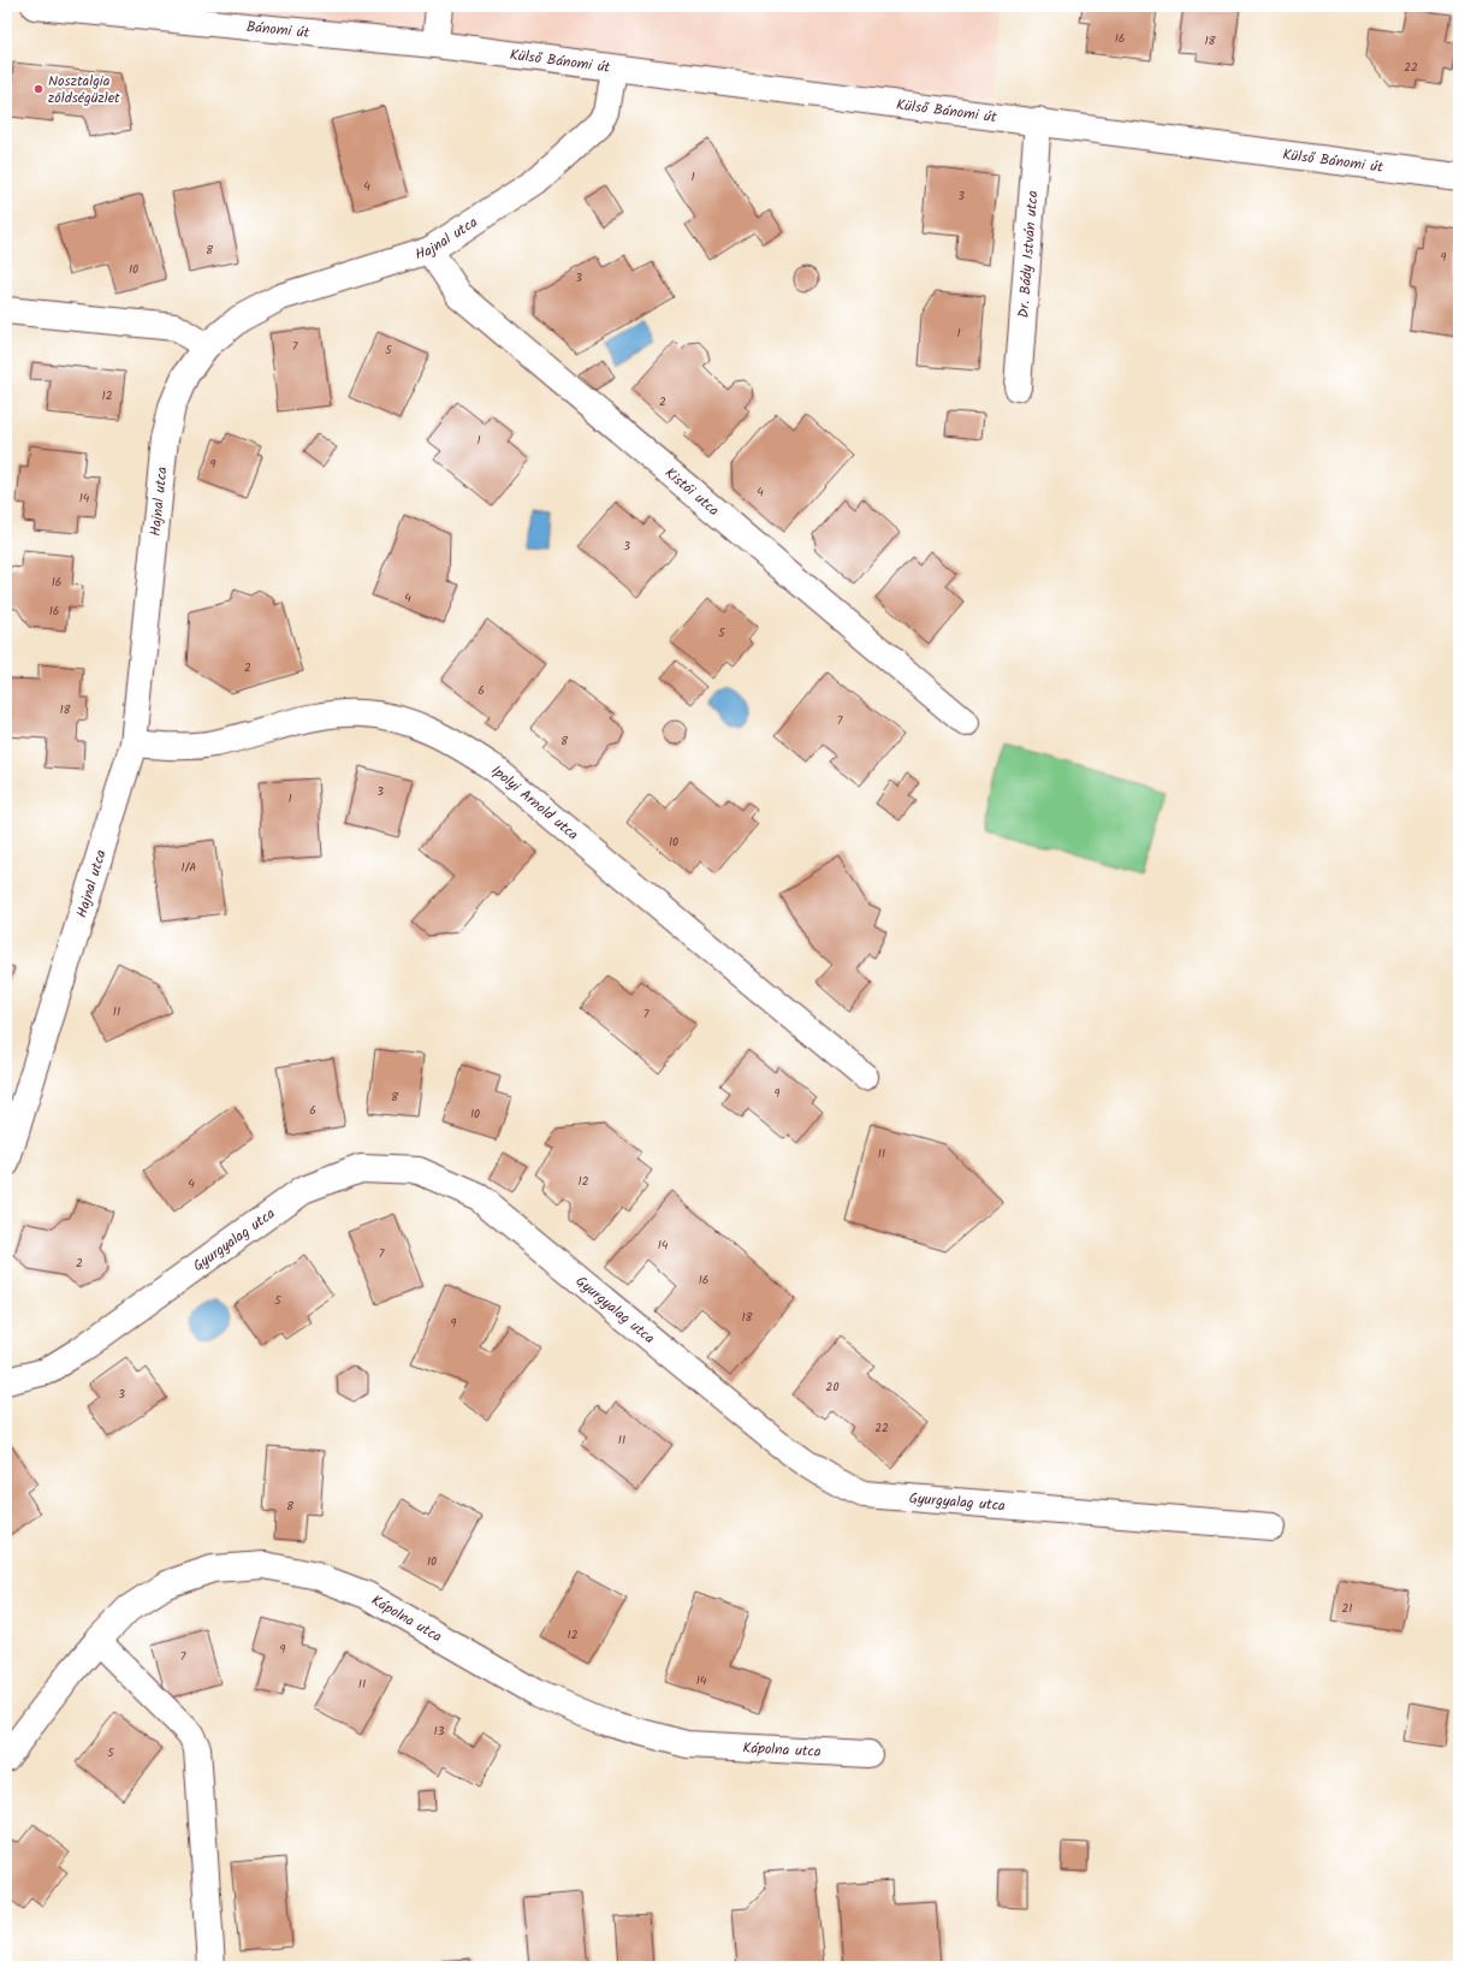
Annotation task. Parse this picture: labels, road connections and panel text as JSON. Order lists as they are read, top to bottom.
{
  "streets": {
    "street": [
      "Bánomi út",
      "Külső Bánomi út",
      "Hajnal utca",
      "Dr. Bády István utca",
      "Kistói utca",
      "Ipolyi Arnold utca",
      "Gyurgyalag utca",
      "Kápolna utca"
    ]
  },
  "crossings": [
    ["Bánomi út", "Külső Bánomi út"],
    ["Külső Bánomi út", "Hajnal utca"],
    ["Külső Bánomi út", "Dr. Bády István utca"],
    ["Hajnal utca", "Kistói utca"],
    ["Hajnal utca", "Ipolyi Arnold utca"]
  ],
  "places": ["Nosztalgia zöldségüzlet"],
  "house_numbers": [
    "16",
    "18",
    "22",
    "1",
    "4",
    "3",
    "8",
    "9",
    "10",
    "3",
    "1",
    "7",
    "5",
    "12",
    "2",
    "1",
    "9",
    "4",
    "14",
    "3",
    "16",
    "4",
    "16",
    "5",
    "2",
    "6",
    "18",
    "7",
    "8",
    "3",
    "1",
    "10",
    "1/A",
    "11",
    "7",
    "9",
    "8",
    "6",
    "10",
    "11",
    "12",
    "4",
    "14",
    "7",
    "2",
    "16",
    "5",
    "18",
    "9",
    "20",
    "3",
    "22",
    "11",
    "8",
    "10",
    "21",
    "12",
    "9",
    "7",
    "14",
    "11",
    "13",
    "5"
  ]
}
